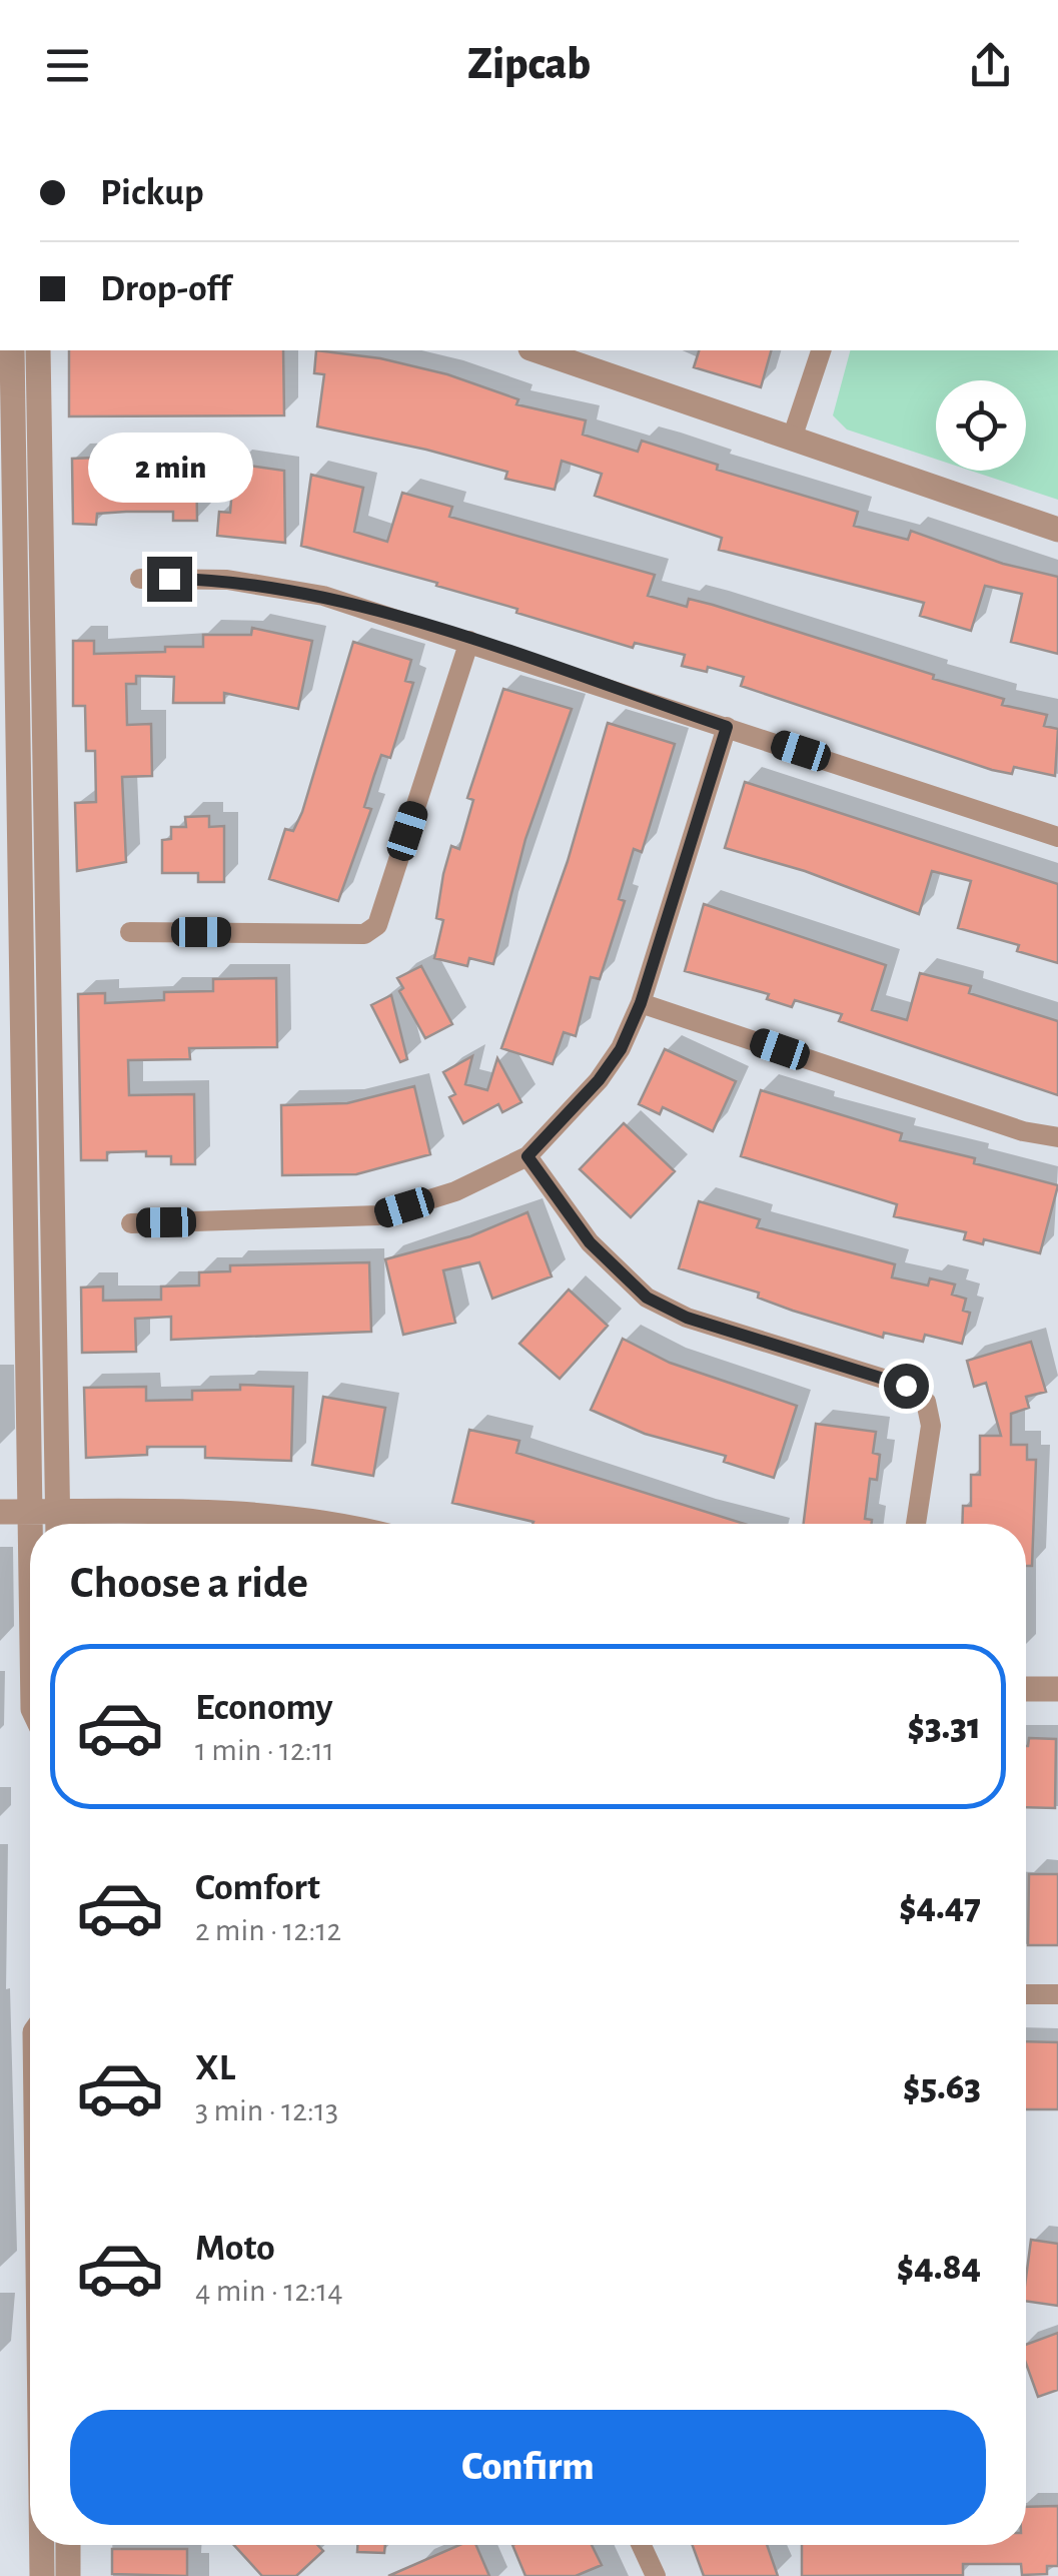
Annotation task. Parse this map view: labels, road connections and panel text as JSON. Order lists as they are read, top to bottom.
{
  "page": {
    "header": "Zipcab",
    "banner": ["Pickup", "Drop-off"],
    "bubble": "2 min",
    "heading": "Choose a ride",
    "list": [
      {
        "name": "Economy",
        "note": "1 min · 12:11",
        "value": "$3.31"
      },
      {
        "name": "Comfort",
        "note": "2 min · 12:12",
        "value": "$4.47"
      },
      {
        "name": "XL",
        "note": "3 min · 12:13",
        "value": "$5.63"
      },
      {
        "name": "Moto",
        "note": "4 min · 12:14",
        "value": "$4.84"
      }
    ],
    "buttons": "Confirm"
  }
}
